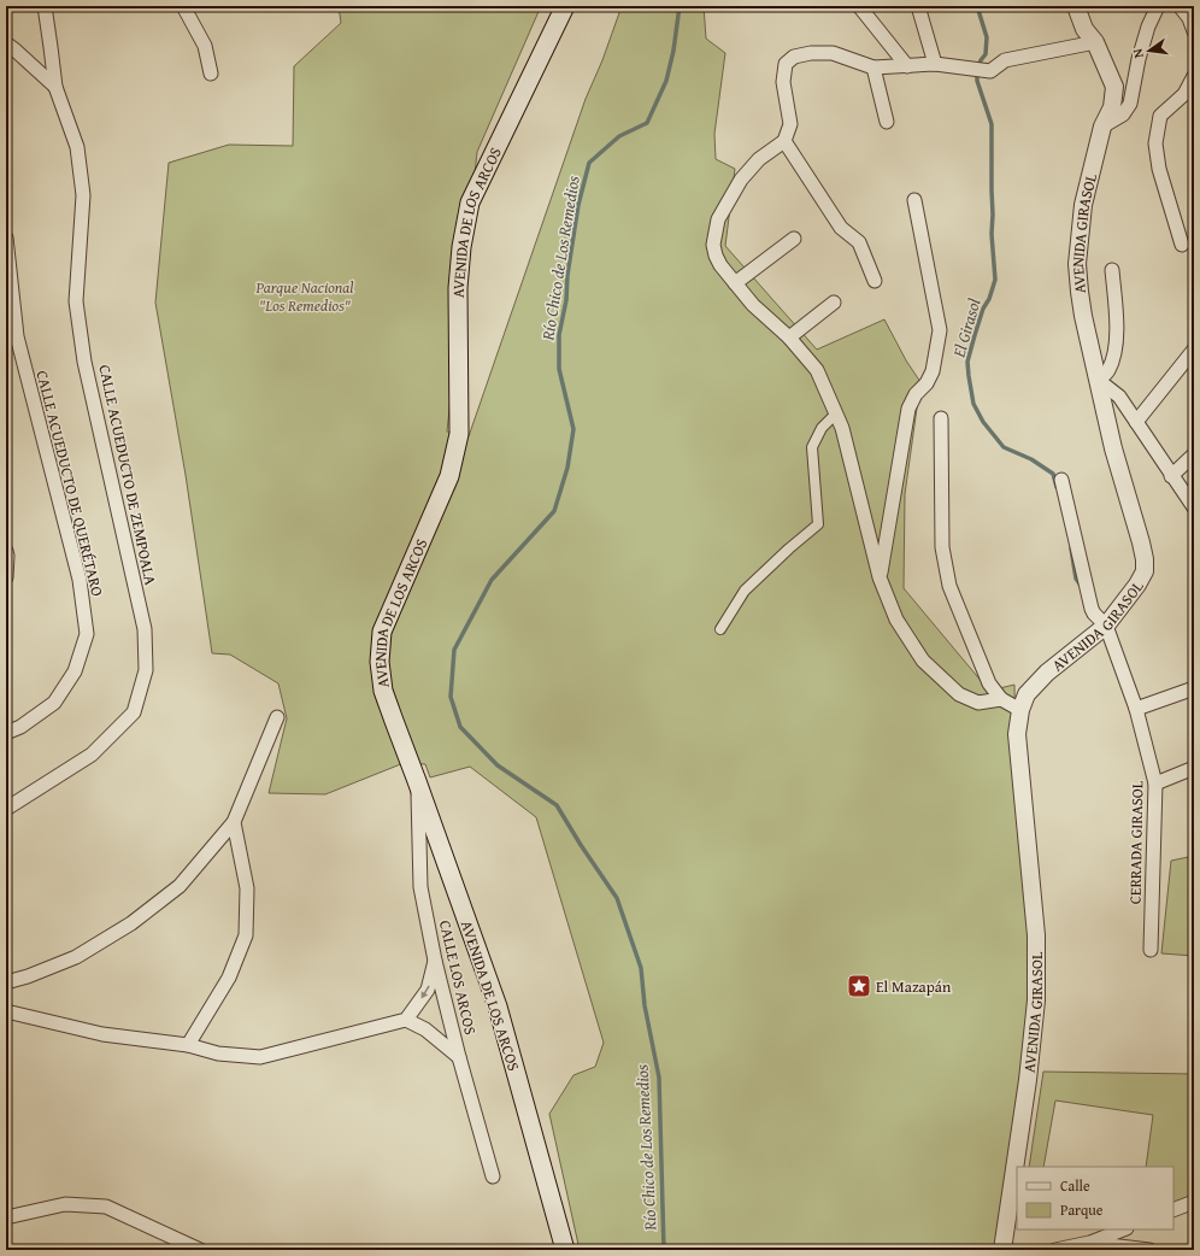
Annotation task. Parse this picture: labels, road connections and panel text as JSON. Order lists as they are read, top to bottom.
{
  "streets": {
    "main road": ["AVENIDA DE LOS ARCOS"],
    "street": [
      "AVENIDA GIRASOL",
      "CALLE ACUEDUCTO DE ZEMPOALA",
      "CALLE ACUEDUCTO DE QUERÉTARO",
      "CERRADA GIRASOL",
      "CALLE LOS ARCOS"
    ]
  },
  "crossings": [
    ["AVENIDA DE LOS ARCOS", "CALLE LOS ARCOS"],
    ["AVENIDA GIRASOL", "CERRADA GIRASOL"]
  ],
  "water": ["Río Chico de Los Remedios", "El Girasol"],
  "parks": ["Parque Nacional \"Los Remedios\""],
  "places": {
    "place": ["El Mazapán"]
  },
  "legend": ["Calle", "Parque"],
  "north": "left"
}
